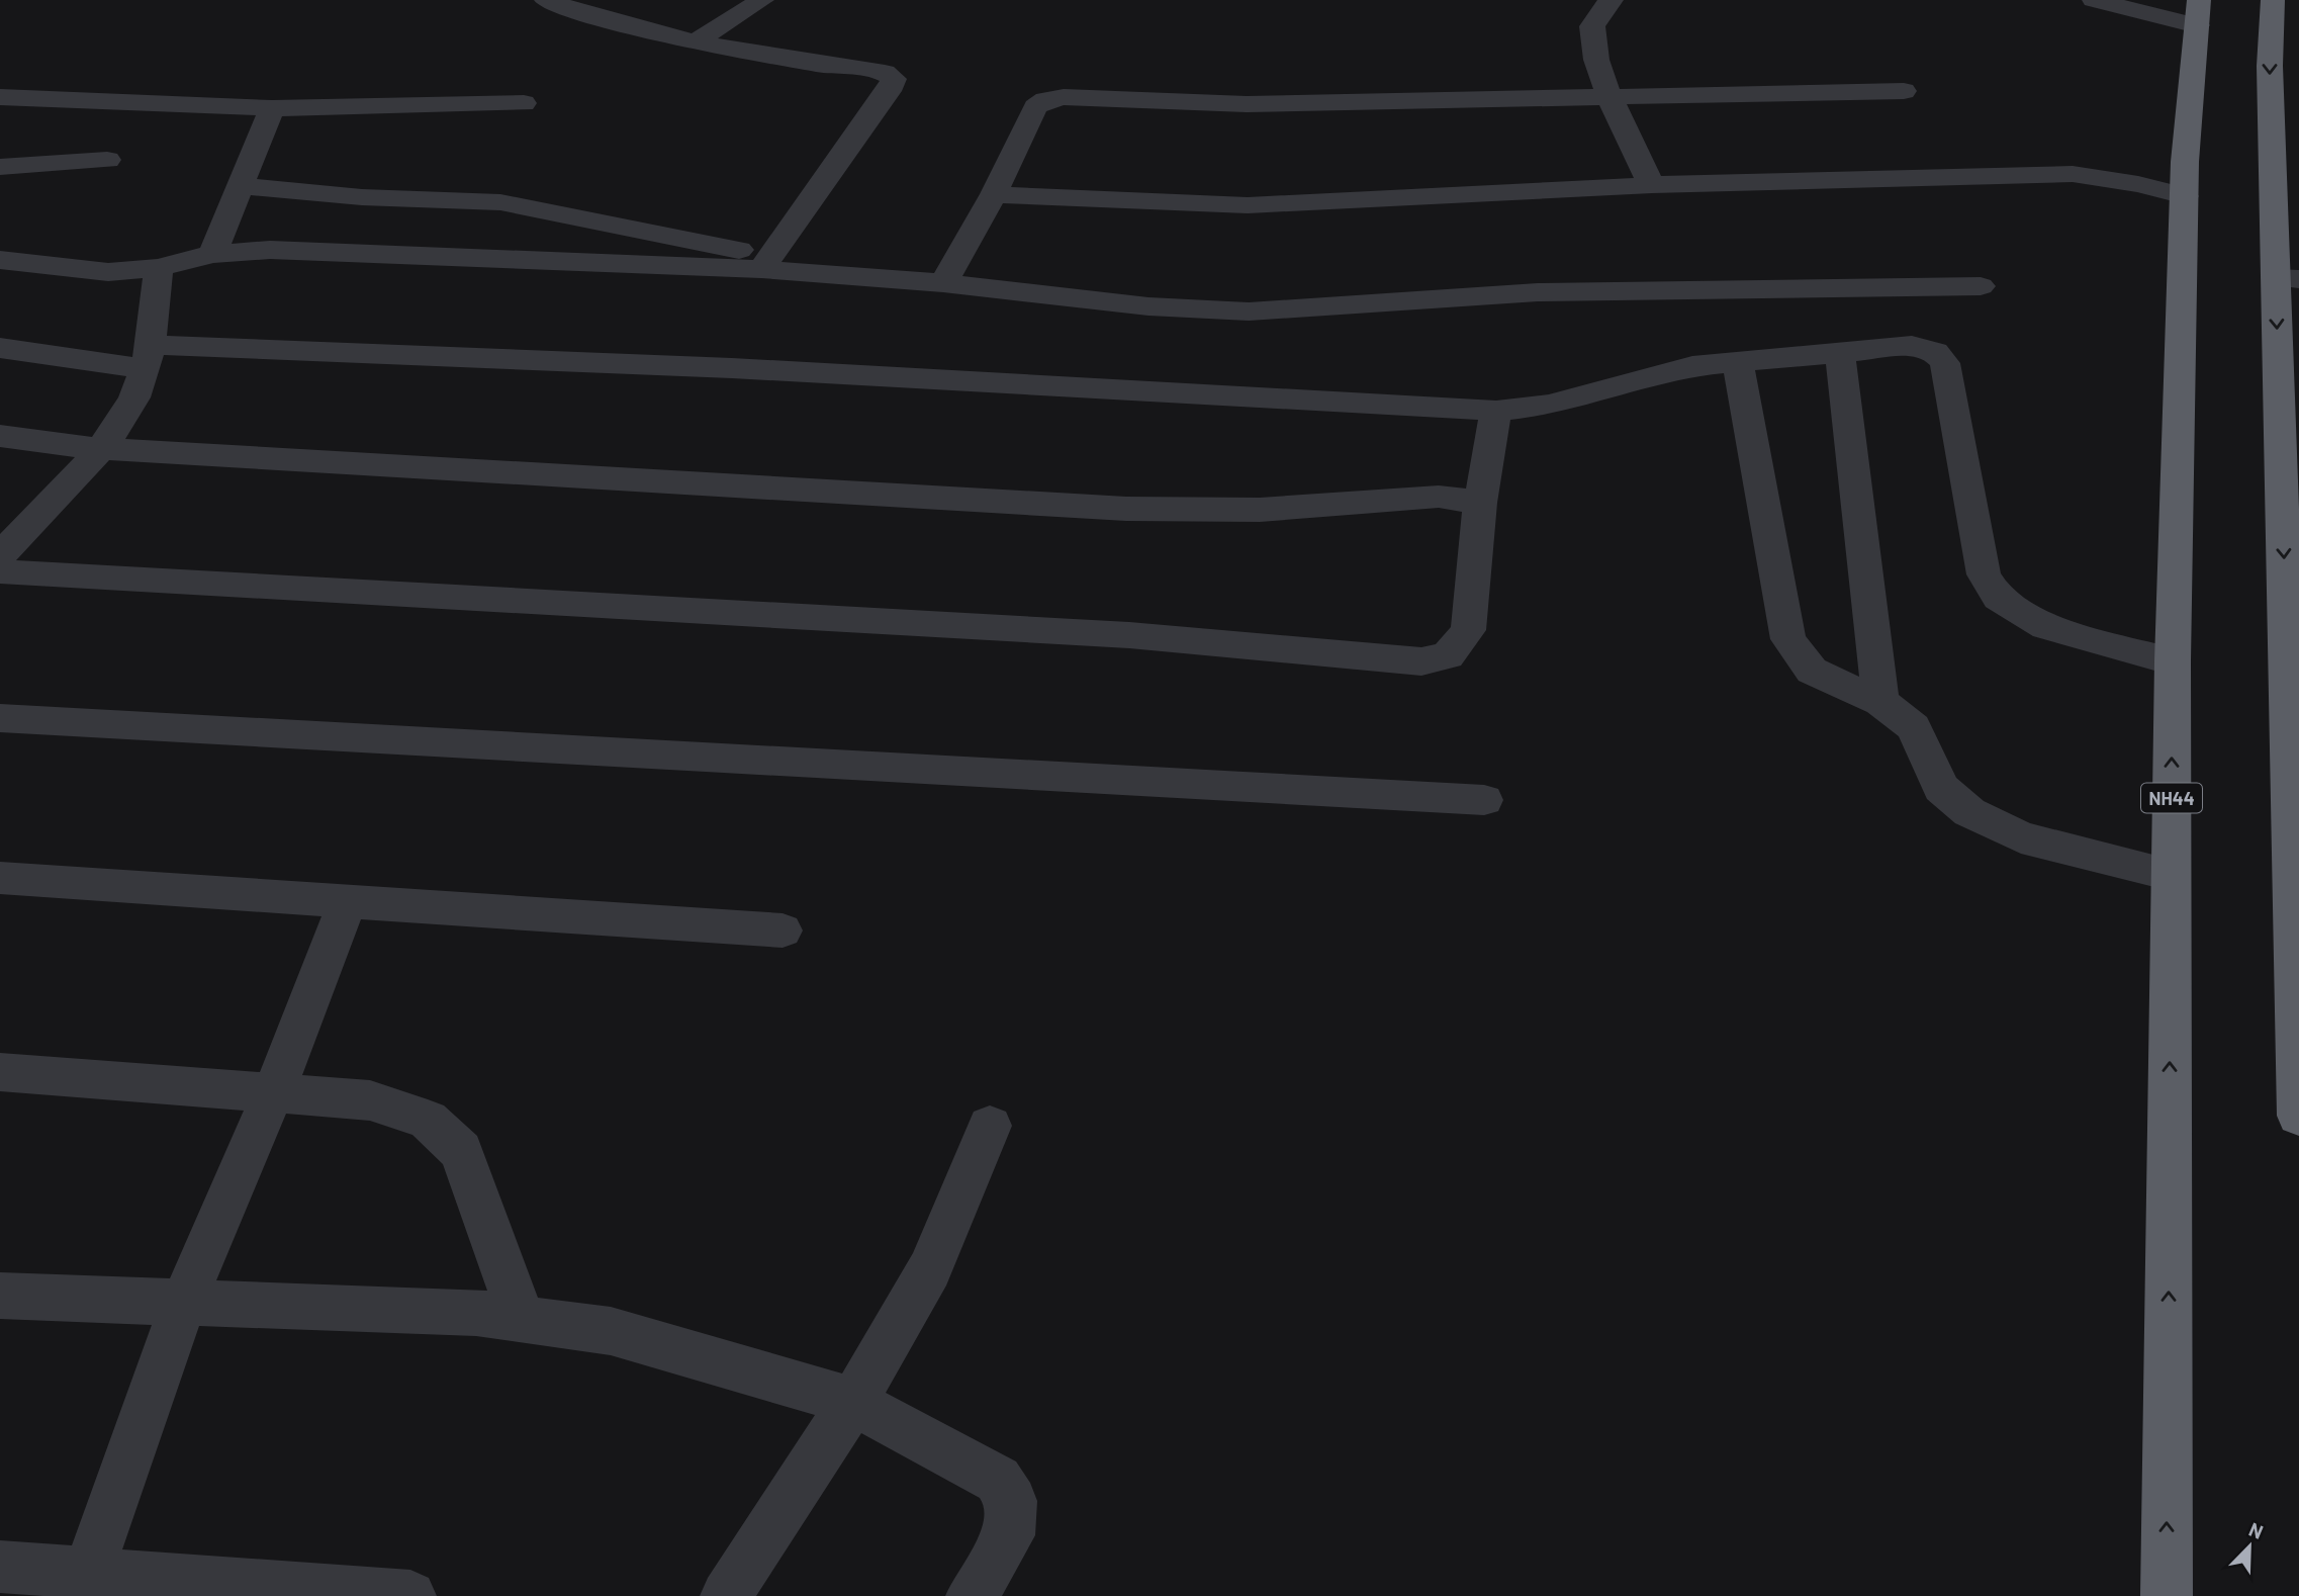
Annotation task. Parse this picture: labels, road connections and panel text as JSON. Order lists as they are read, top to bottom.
{
  "streets": {
    "highway": ["NH44"]
  },
  "north": "top right"
}
